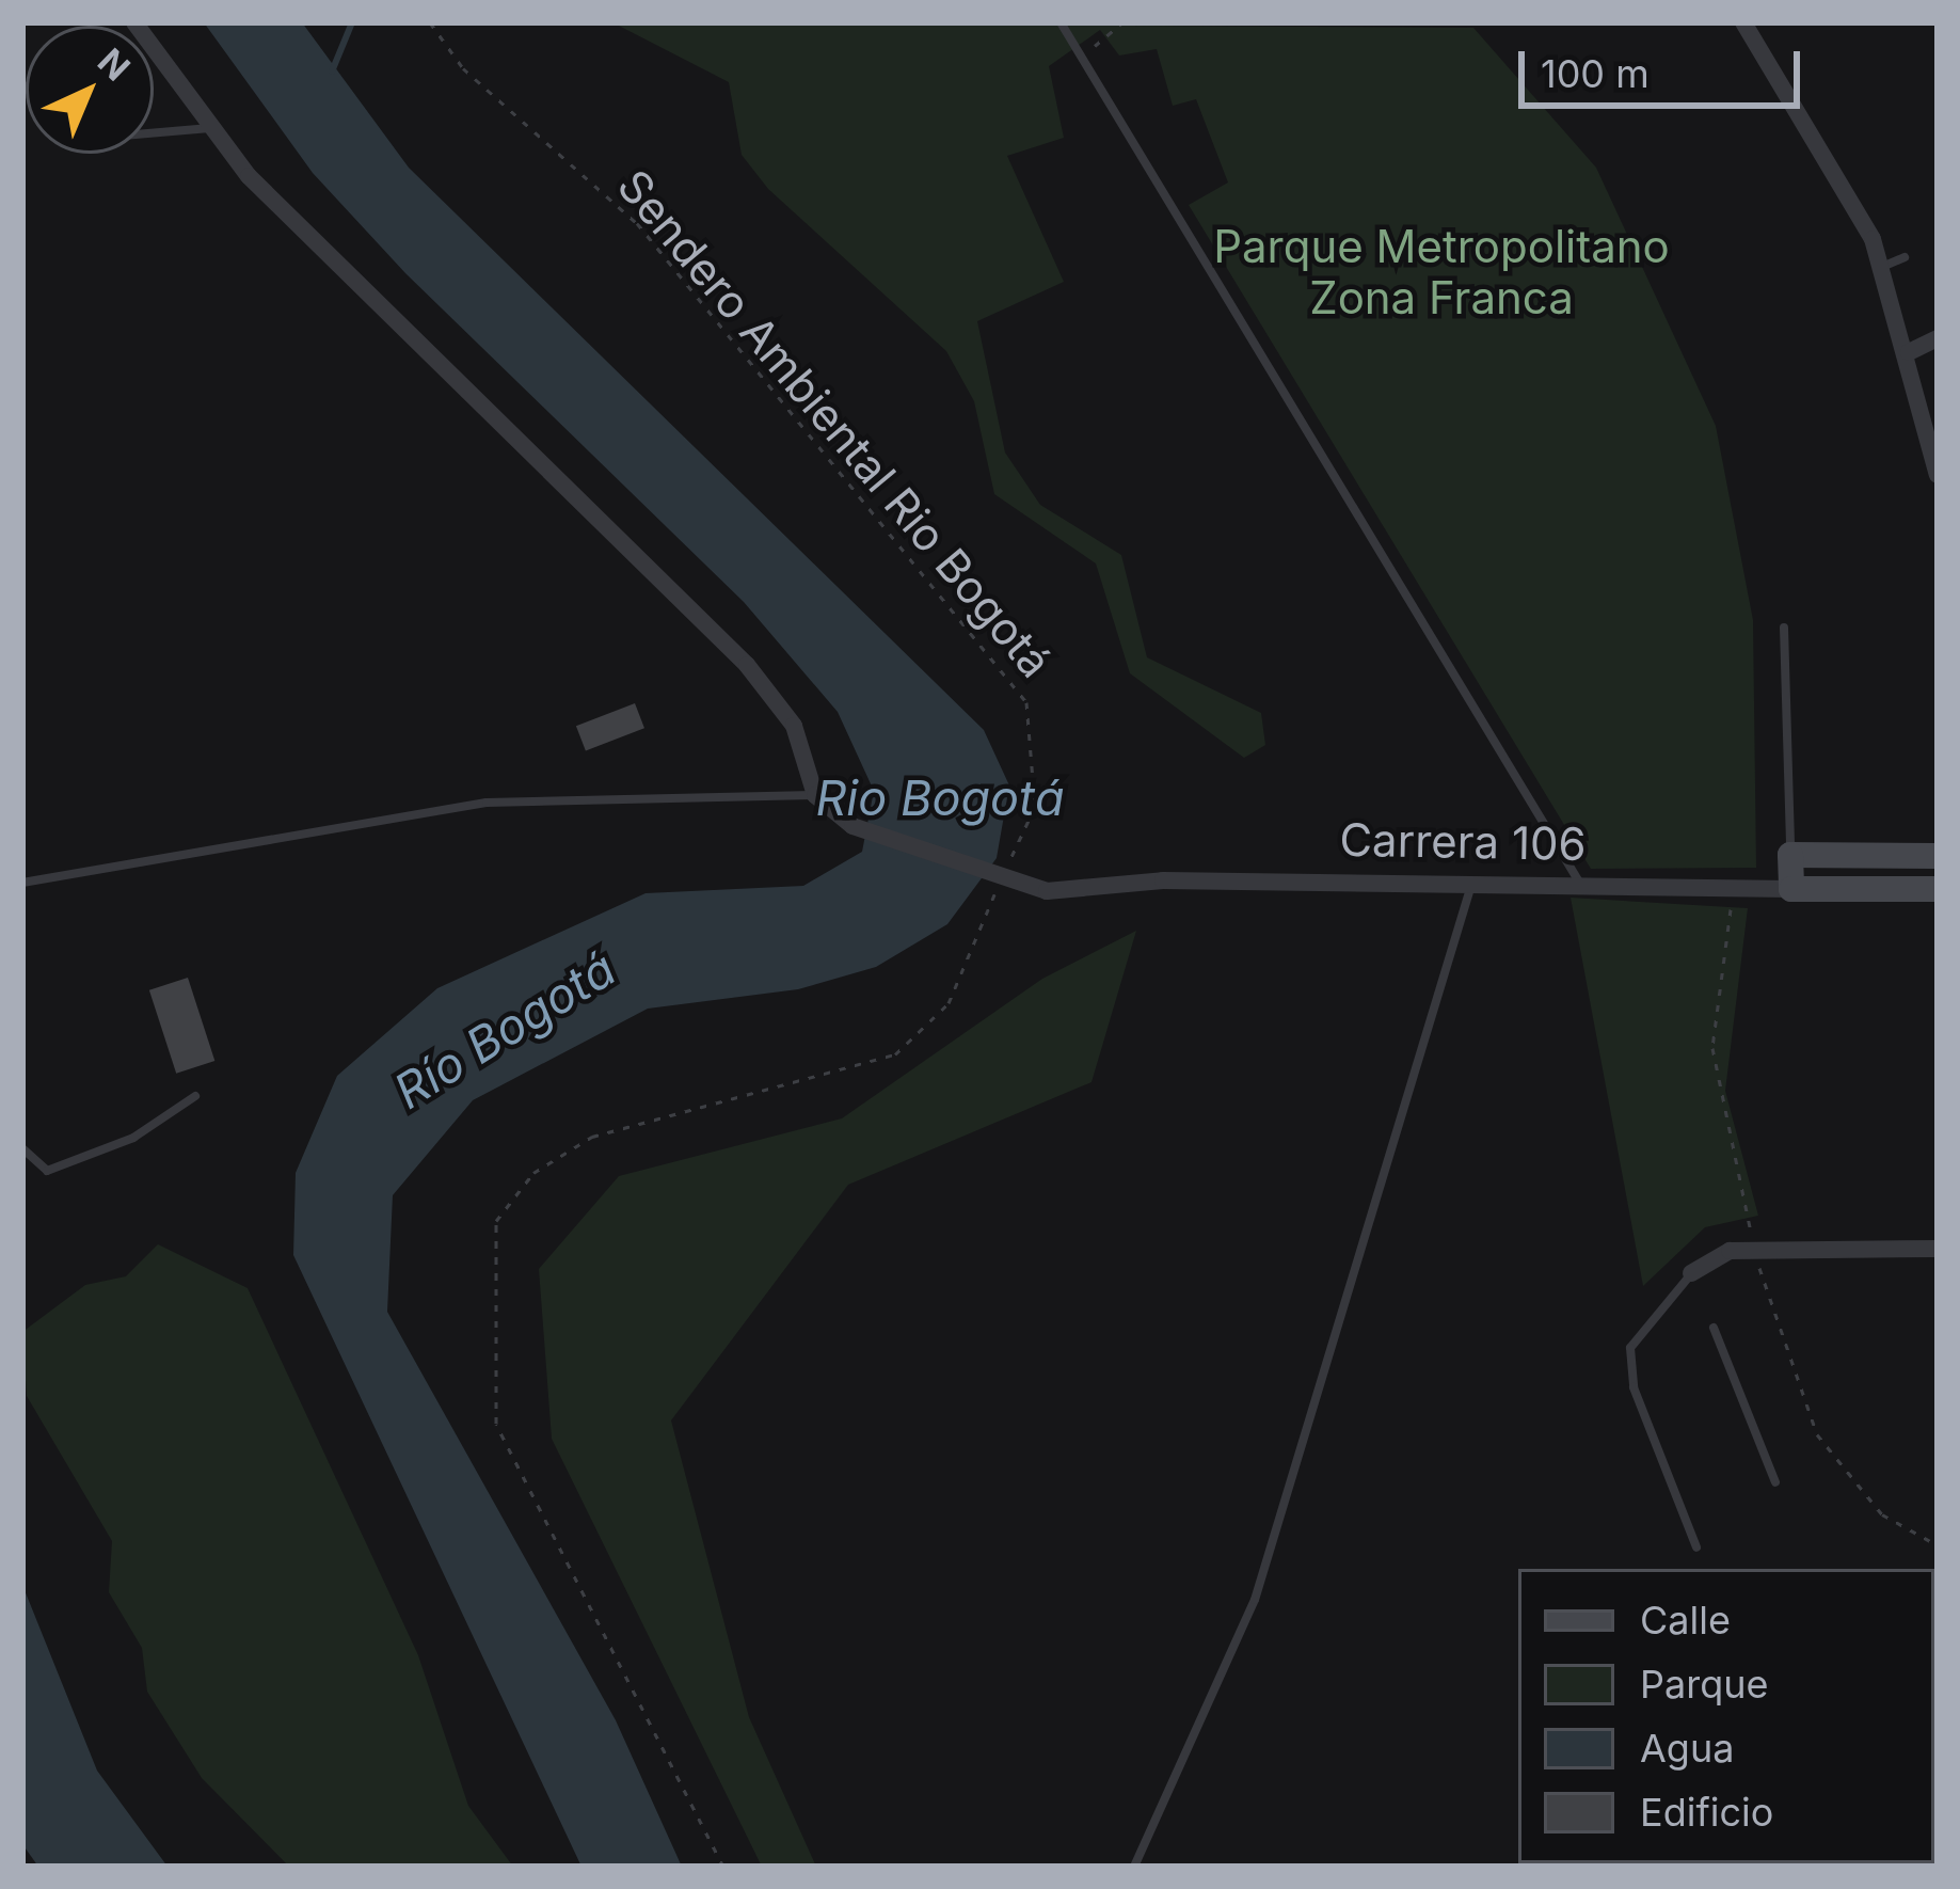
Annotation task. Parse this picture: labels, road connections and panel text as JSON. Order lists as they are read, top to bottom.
{
  "streets": {
    "street": ["Carrera 106"],
    "path": ["Sendero Ambiental Rio Bogotá"]
  },
  "crossings": [
    ["Sendero Ambiental Rio Bogotá", "Carrera 106"]
  ],
  "water": ["Rio Bogotá", "Río Bogotá"],
  "parks": ["Parque Metropolitano Zona Franca"],
  "legend": [
    "Calle",
    "Parque",
    "Agua",
    "Edificio"
  ],
  "scale_bar": "100 m",
  "north": "top right"
}
